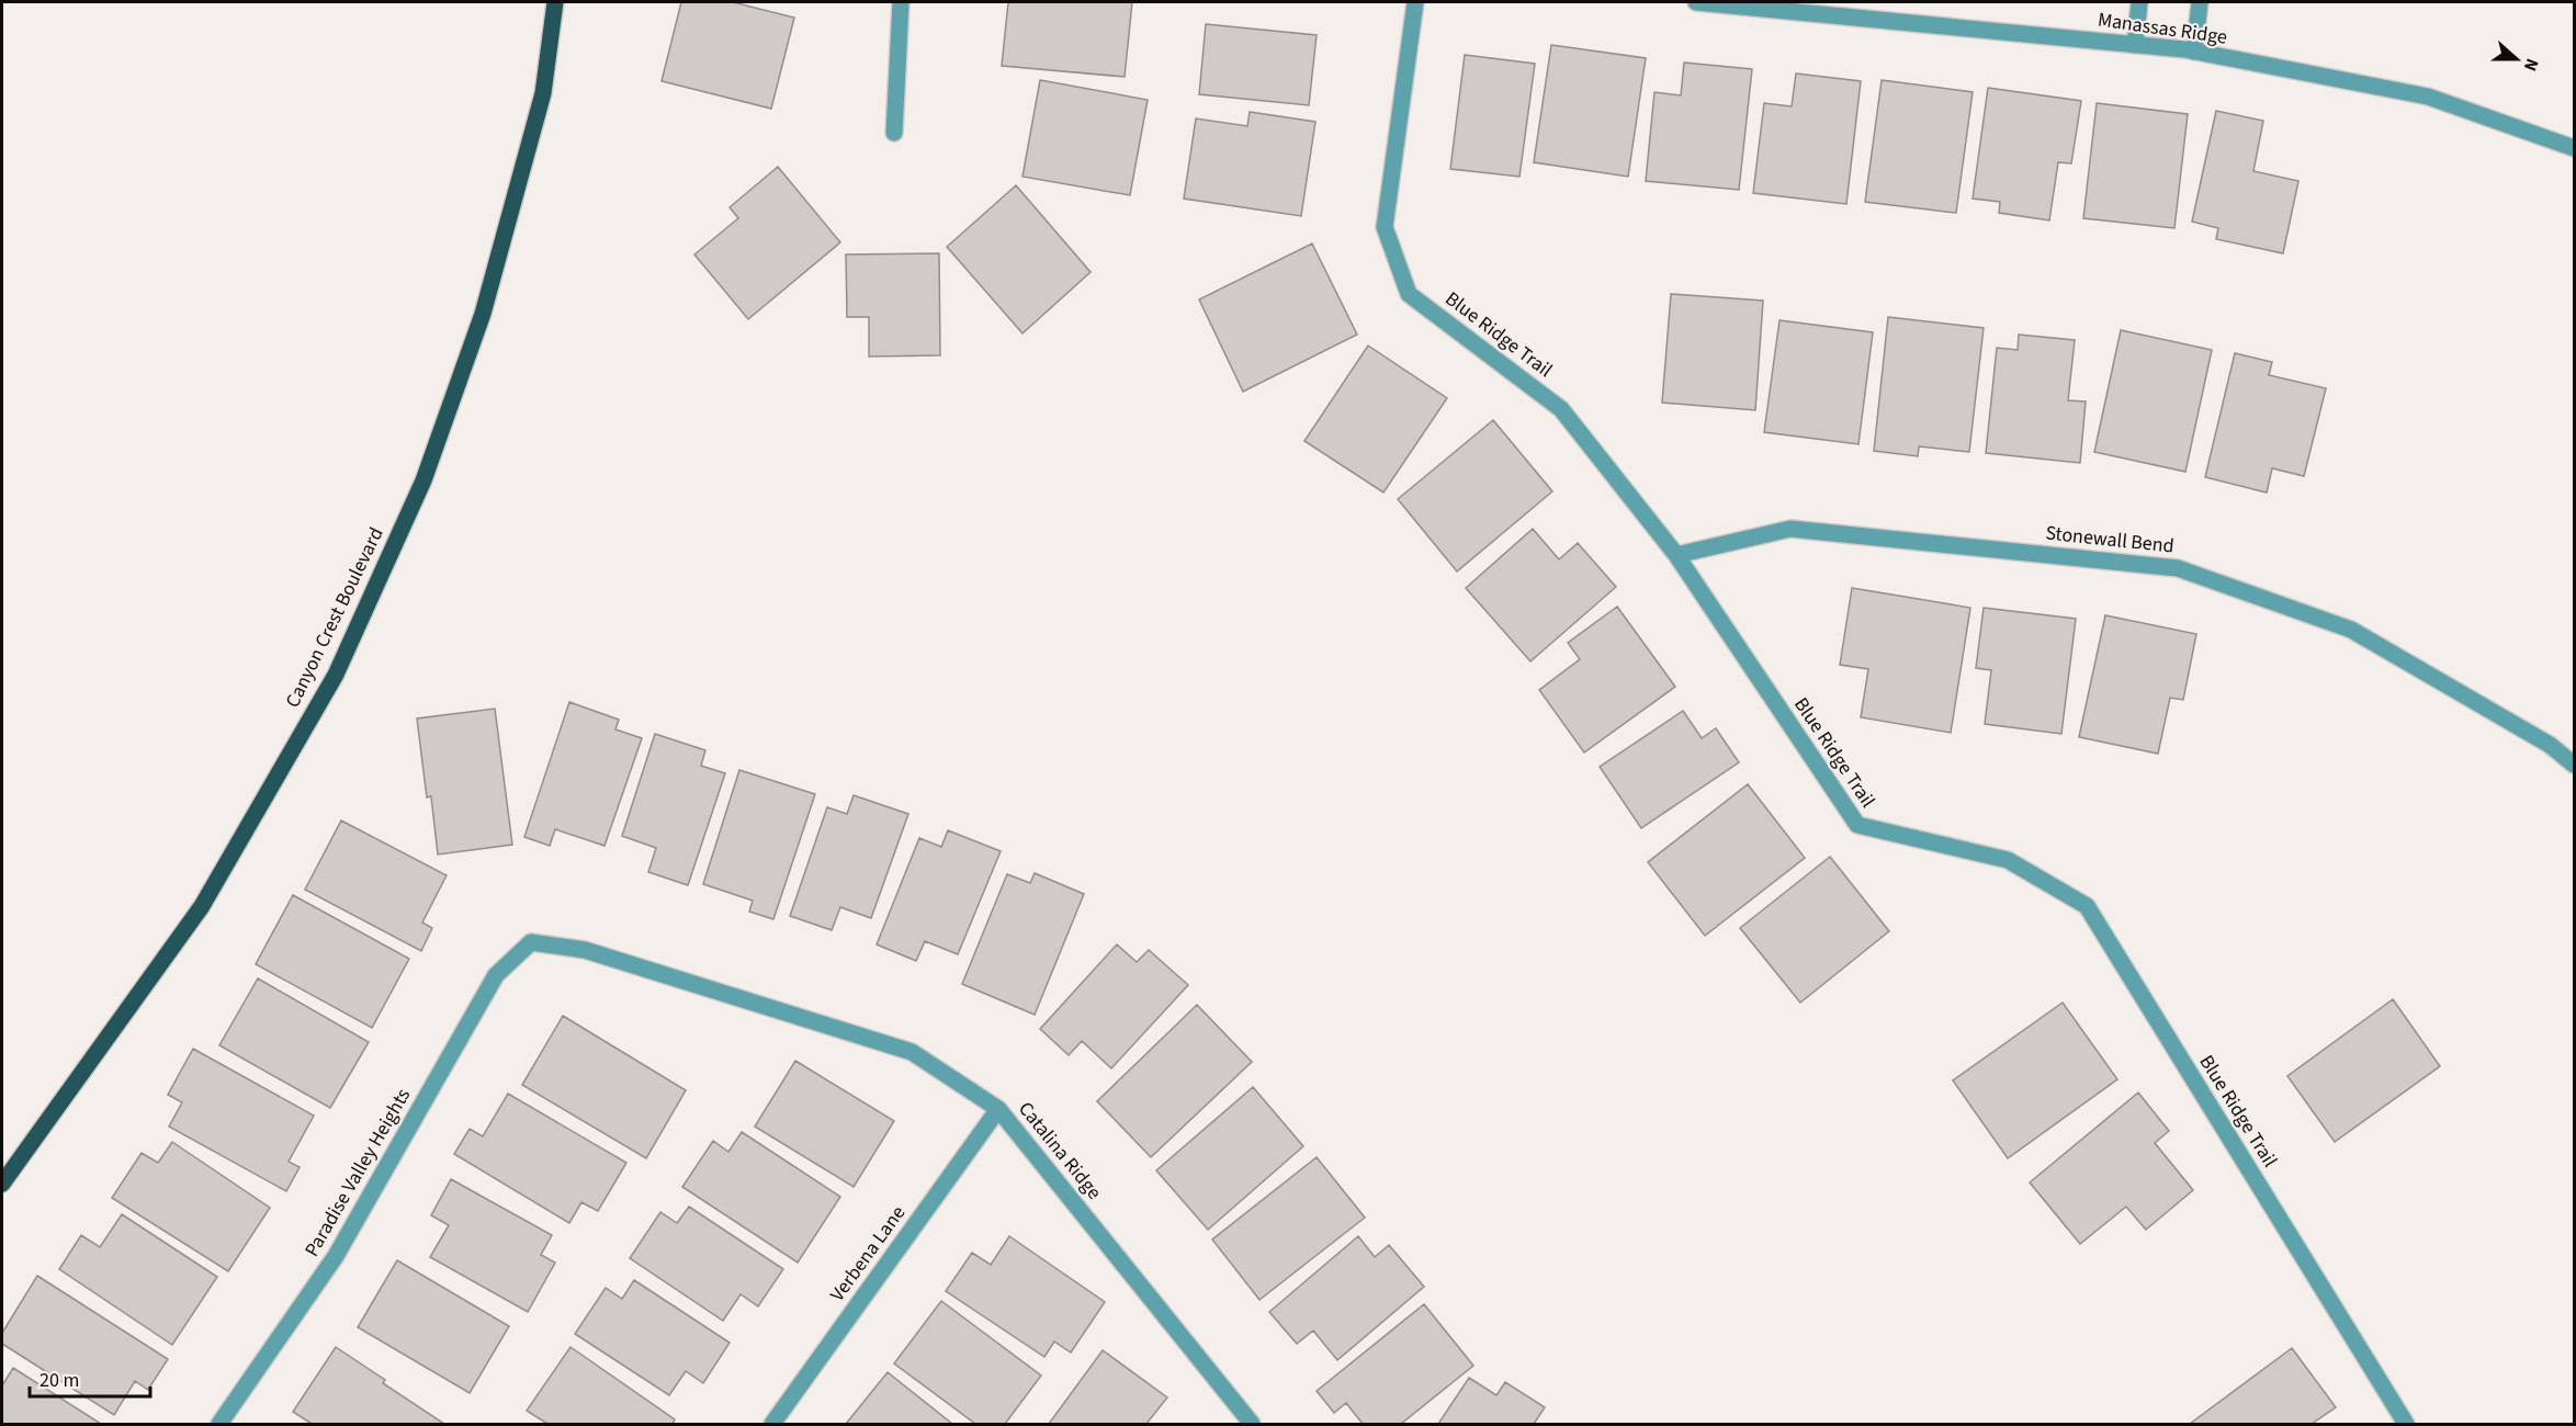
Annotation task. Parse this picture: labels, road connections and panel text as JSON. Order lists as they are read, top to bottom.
{
  "streets": {
    "main road": ["Canyon Crest Boulevard"],
    "street": [
      "Manassas Ridge",
      "Blue Ridge Trail",
      "Stonewall Bend",
      "Catalina Ridge",
      "Paradise Valley Heights",
      "Verbena Lane"
    ]
  },
  "crossings": [
    ["Blue Ridge Trail", "Stonewall Bend"],
    ["Catalina Ridge", "Paradise Valley Heights"],
    ["Catalina Ridge", "Verbena Lane"]
  ],
  "scale_bar": "20 m",
  "north": "right"
}
